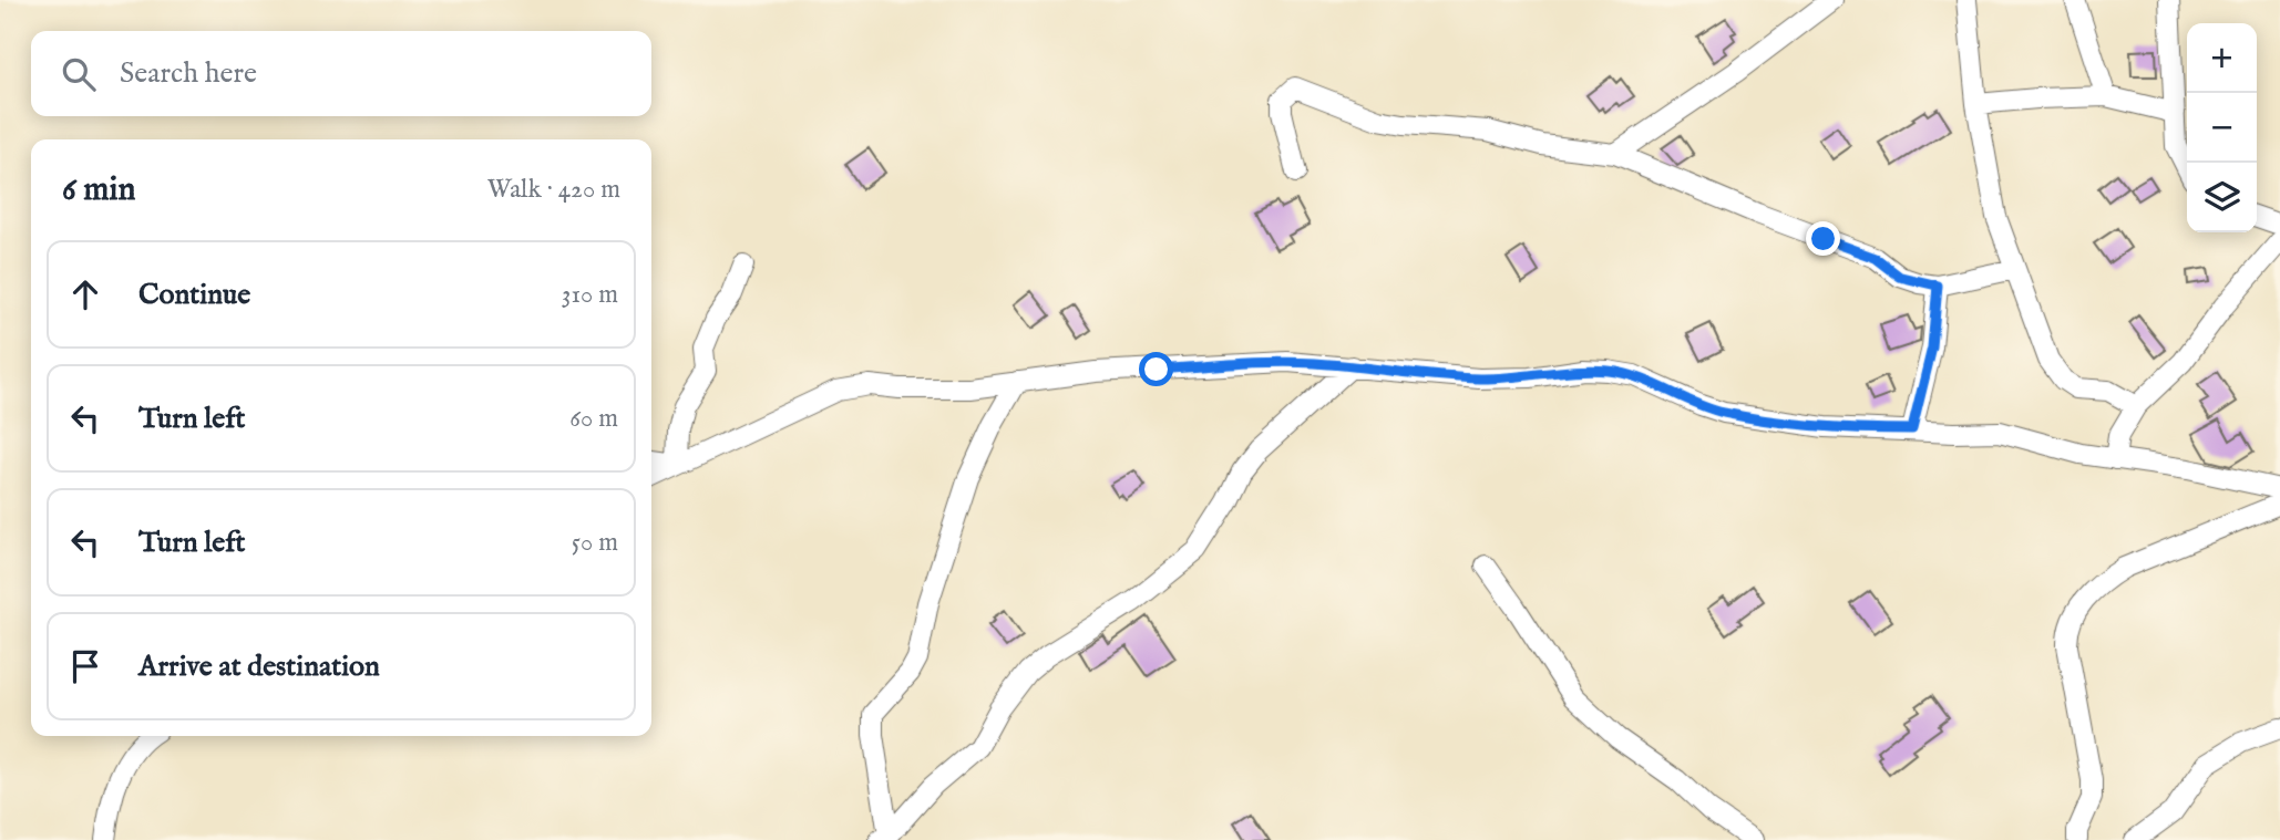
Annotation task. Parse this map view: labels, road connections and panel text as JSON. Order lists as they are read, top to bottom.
{
  "page": {
    "map_buttons": ["+", "−"],
    "search": "Search here",
    "heading": ["6 min", "Walk · 420 m"],
    "list": [
      ["Continue", "310 m"],
      ["Turn left", "60 m"],
      ["Turn left", "50 m"],
      "Arrive at destination"
    ]
  }
}
